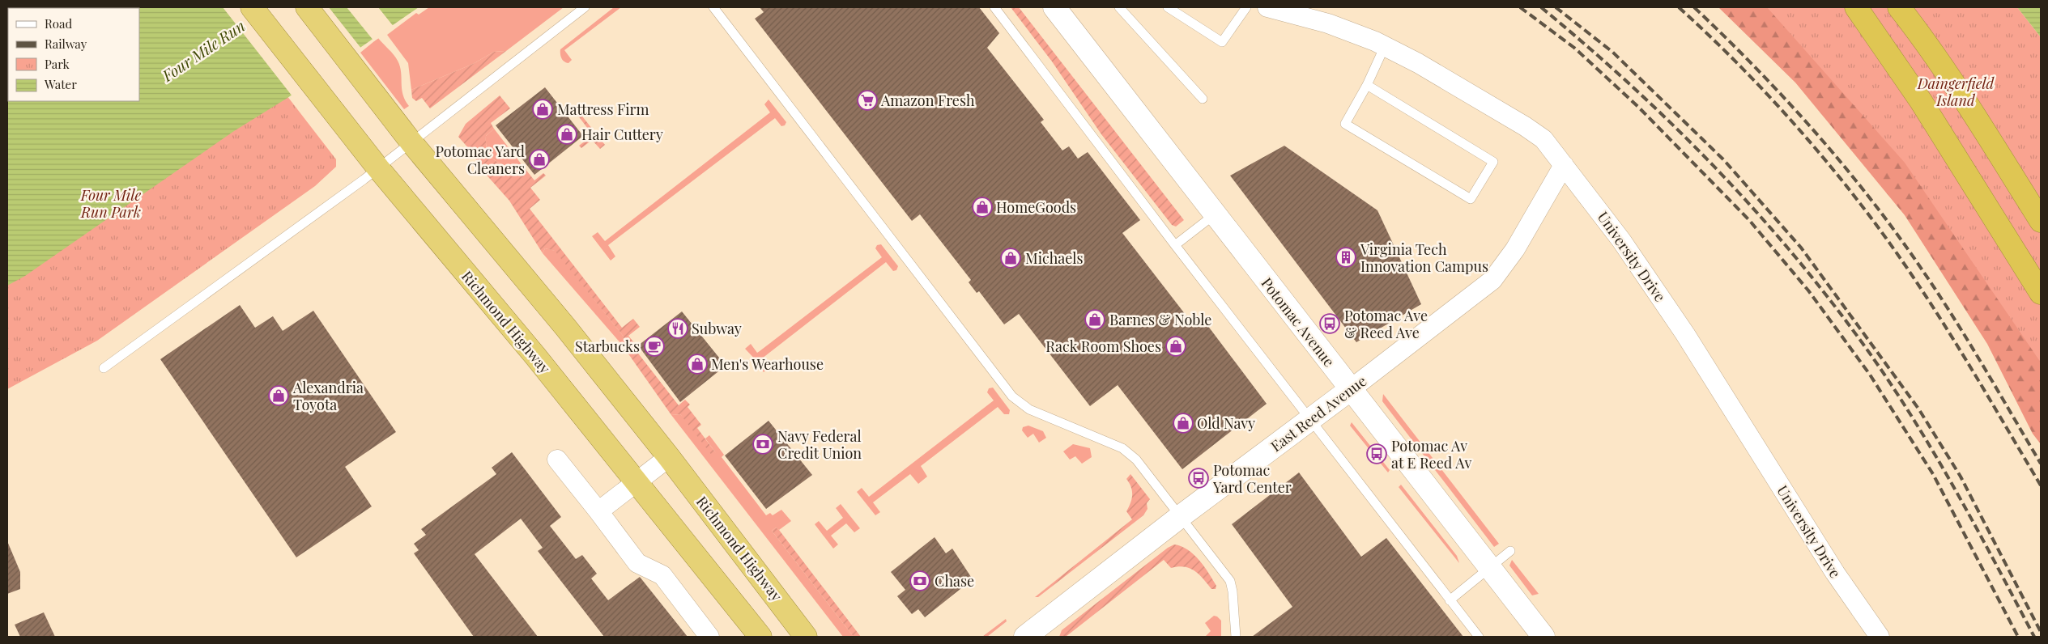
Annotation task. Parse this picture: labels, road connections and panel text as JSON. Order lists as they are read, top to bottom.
{
  "streets": {
    "highway": ["Richmond Highway"],
    "street": ["University Drive", "Potomac Avenue", "East Reed Avenue"]
  },
  "crossings": [
    ["University Drive", "East Reed Avenue"],
    ["Potomac Avenue", "East Reed Avenue"]
  ],
  "water": ["Four Mile Run"],
  "parks": ["Daingerfield Island", "Four Mile Run Park"],
  "places": {
    "supermarket": ["Amazon Fresh"],
    "shop": [
      "Mattress Firm",
      "Hair Cuttery",
      "Potomac Yard Cleaners",
      "HomeGoods",
      "Michaels",
      "Barnes & Noble",
      "Rack Room Shoes",
      "Men's Wearhouse",
      "Alexandria Toyota",
      "Old Navy"
    ],
    "building": ["Virginia Tech Innovation Campus"],
    "bus stop": ["Potomac Ave & Reed Ave", "Potomac Av at E Reed Av", "Potomac Yard Center"],
    "restaurant": ["Subway"],
    "cafe": ["Starbucks"],
    "bank": ["Navy Federal Credit Union", "Chase"]
  },
  "legend": [
    "Road",
    "Railway",
    "Park",
    "Water"
  ]
}
